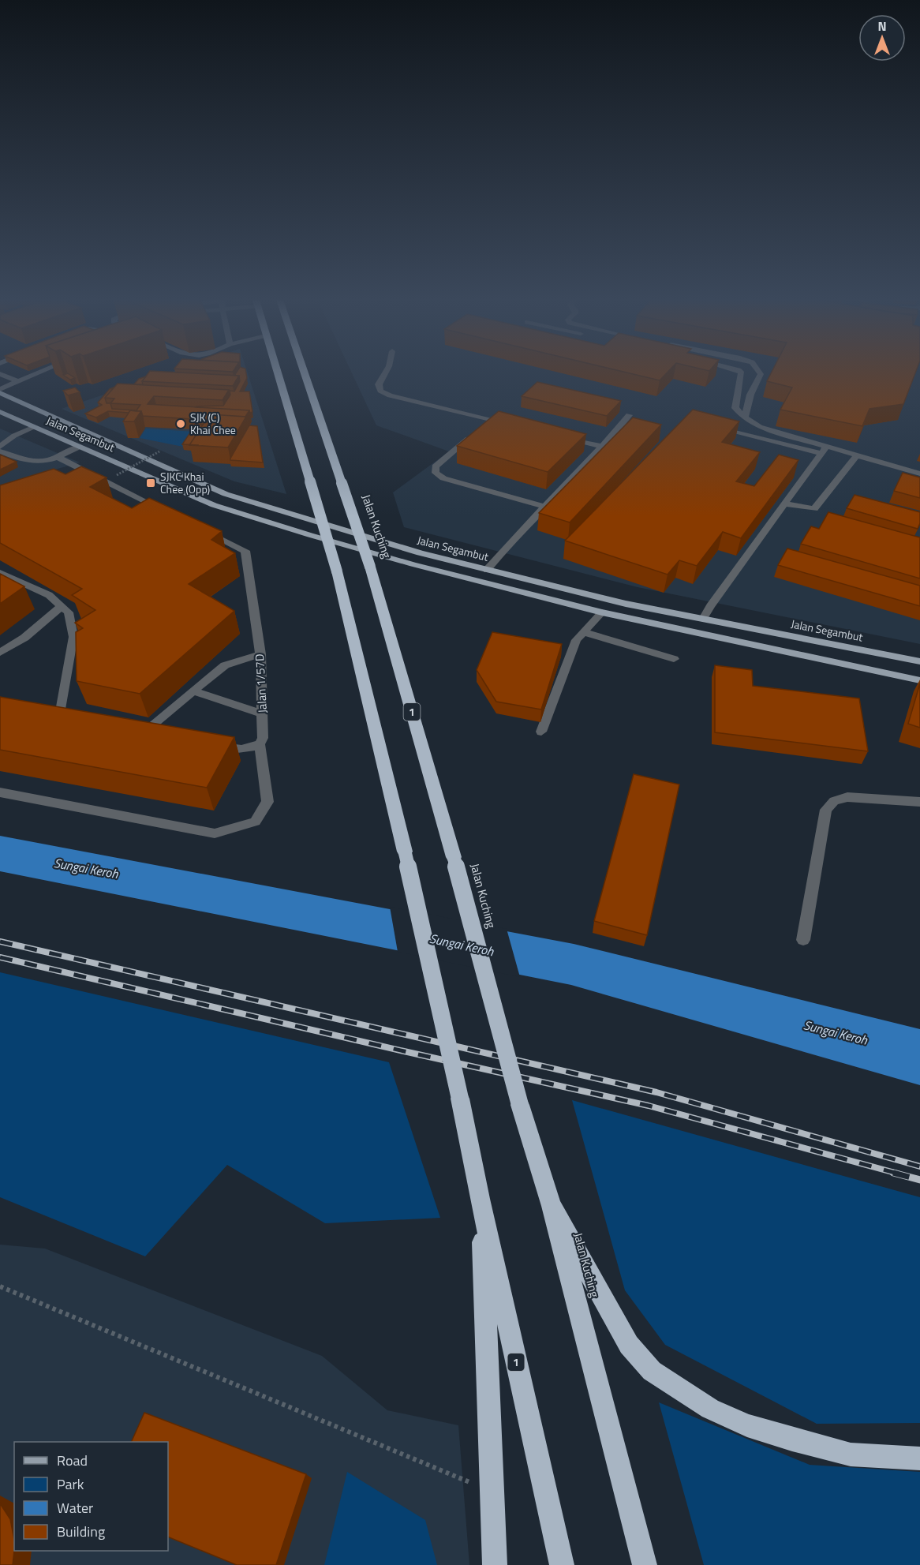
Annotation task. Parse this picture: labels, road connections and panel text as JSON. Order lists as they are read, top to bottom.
{
  "streets": {
    "highway": ["Jalan Kuching", "1"],
    "main road": ["Jalan Segambut"],
    "lane": ["Jalan 1/57D"]
  },
  "water": ["Sungai Keroh"],
  "places": {
    "other": ["SJK (C) Khai Chee"],
    "transit": ["SJKC Khai Chee (Opp)"]
  },
  "legend": [
    "Road",
    "Park",
    "Water",
    "Building"
  ],
  "north": "top"
}
